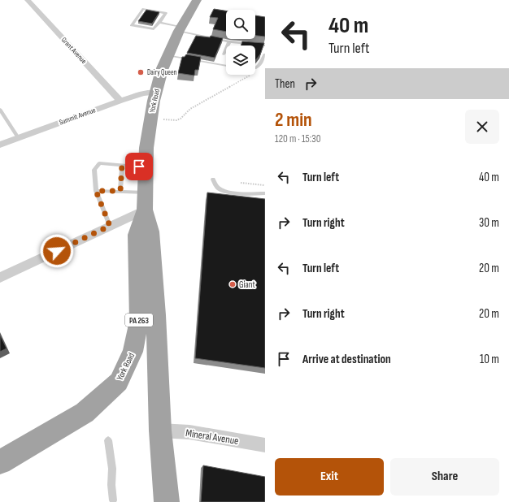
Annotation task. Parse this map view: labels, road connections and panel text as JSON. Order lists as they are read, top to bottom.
{
  "streets": {
    "highway": ["York Road", "PA 263"],
    "street": ["Grant Avenue", "Summit Avenue", "Mineral Avenue"]
  },
  "crossings": [
    ["Grant Avenue", "Summit Avenue"],
    ["York Road", "Summit Avenue"],
    ["York Road", "Mineral Avenue"]
  ],
  "places": ["Dairy Queen", "Giant"],
  "page": {
    "turn": ["40 m", "Turn left"],
    "then": "Then",
    "heading": ["2 min", "120 m · 15:30"],
    "list": [
      {
        "name": "Turn left",
        "value": "40 m"
      },
      {
        "name": "Turn right",
        "value": "30 m"
      },
      {
        "name": "Turn left",
        "value": "20 m"
      },
      {
        "name": "Turn right",
        "value": "20 m"
      },
      {
        "name": "Arrive at destination",
        "value": "10 m"
      }
    ],
    "buttons": ["Exit", "Share"]
  }
}
